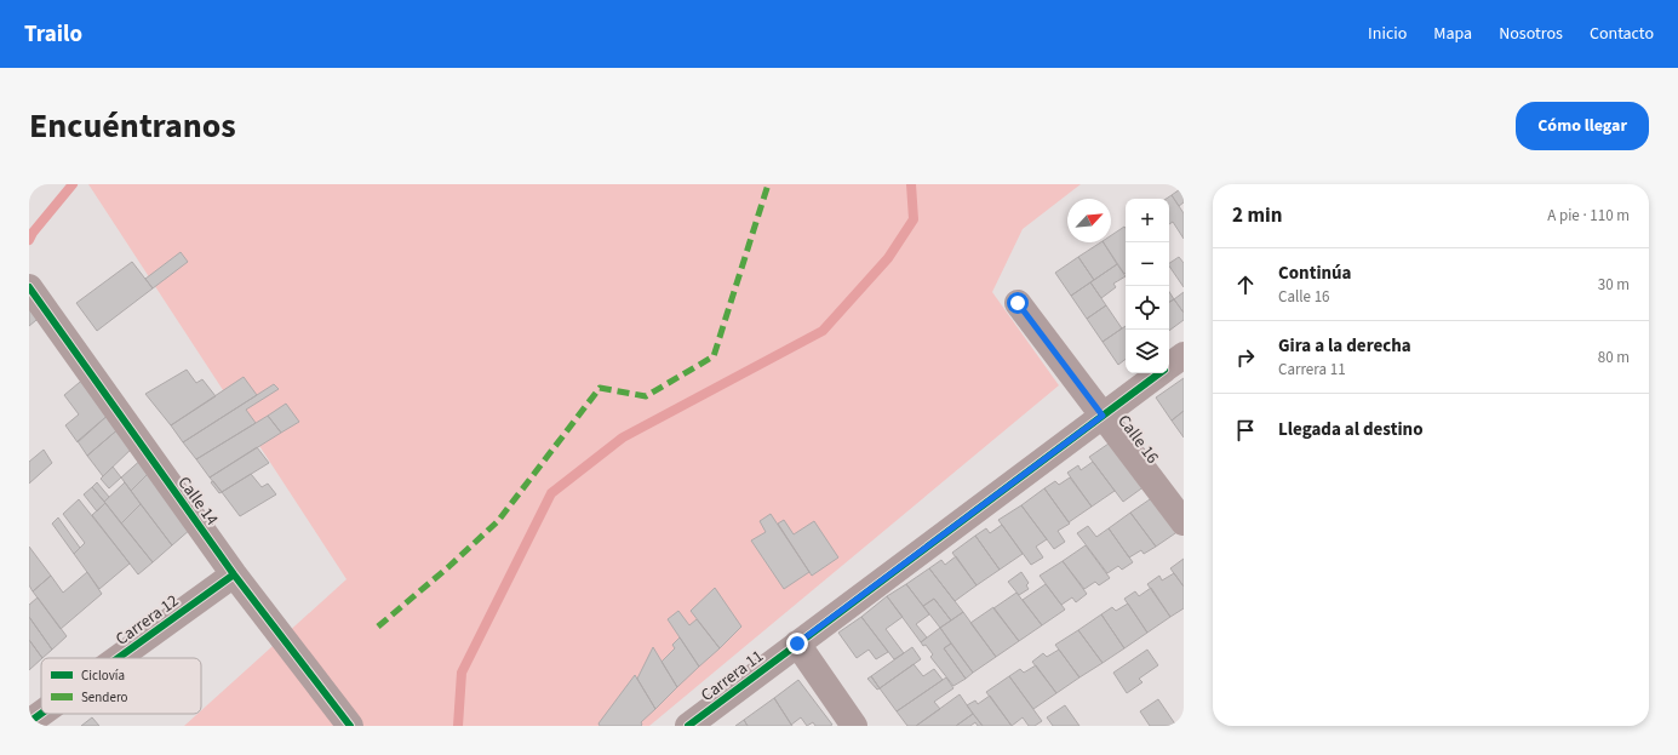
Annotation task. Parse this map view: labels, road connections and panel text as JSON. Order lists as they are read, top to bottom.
{
  "streets": {
    "street": [
      "Calle 16",
      "Calle 14",
      "Carrera 12",
      "Carrera 11"
    ]
  },
  "crossings": [
    ["Calle 16", "Carrera 11"],
    ["Calle 14", "Carrera 12"]
  ],
  "legend": ["Ciclovía", "Sendero"],
  "north": "top right",
  "page": {
    "header": "Trailo",
    "nav": [
      "Inicio",
      "Mapa",
      "Nosotros",
      "Contacto"
    ],
    "title": "Encuéntranos",
    "buttons": "Cómo llegar",
    "heading": ["2 min", "A pie · 110 m"],
    "map_buttons": ["+", "−"],
    "list": [
      ["Continúa", "Calle 16", "30 m"],
      ["Gira a la derecha", "Carrera 11", "80 m"],
      "Llegada al destino"
    ]
  }
}
